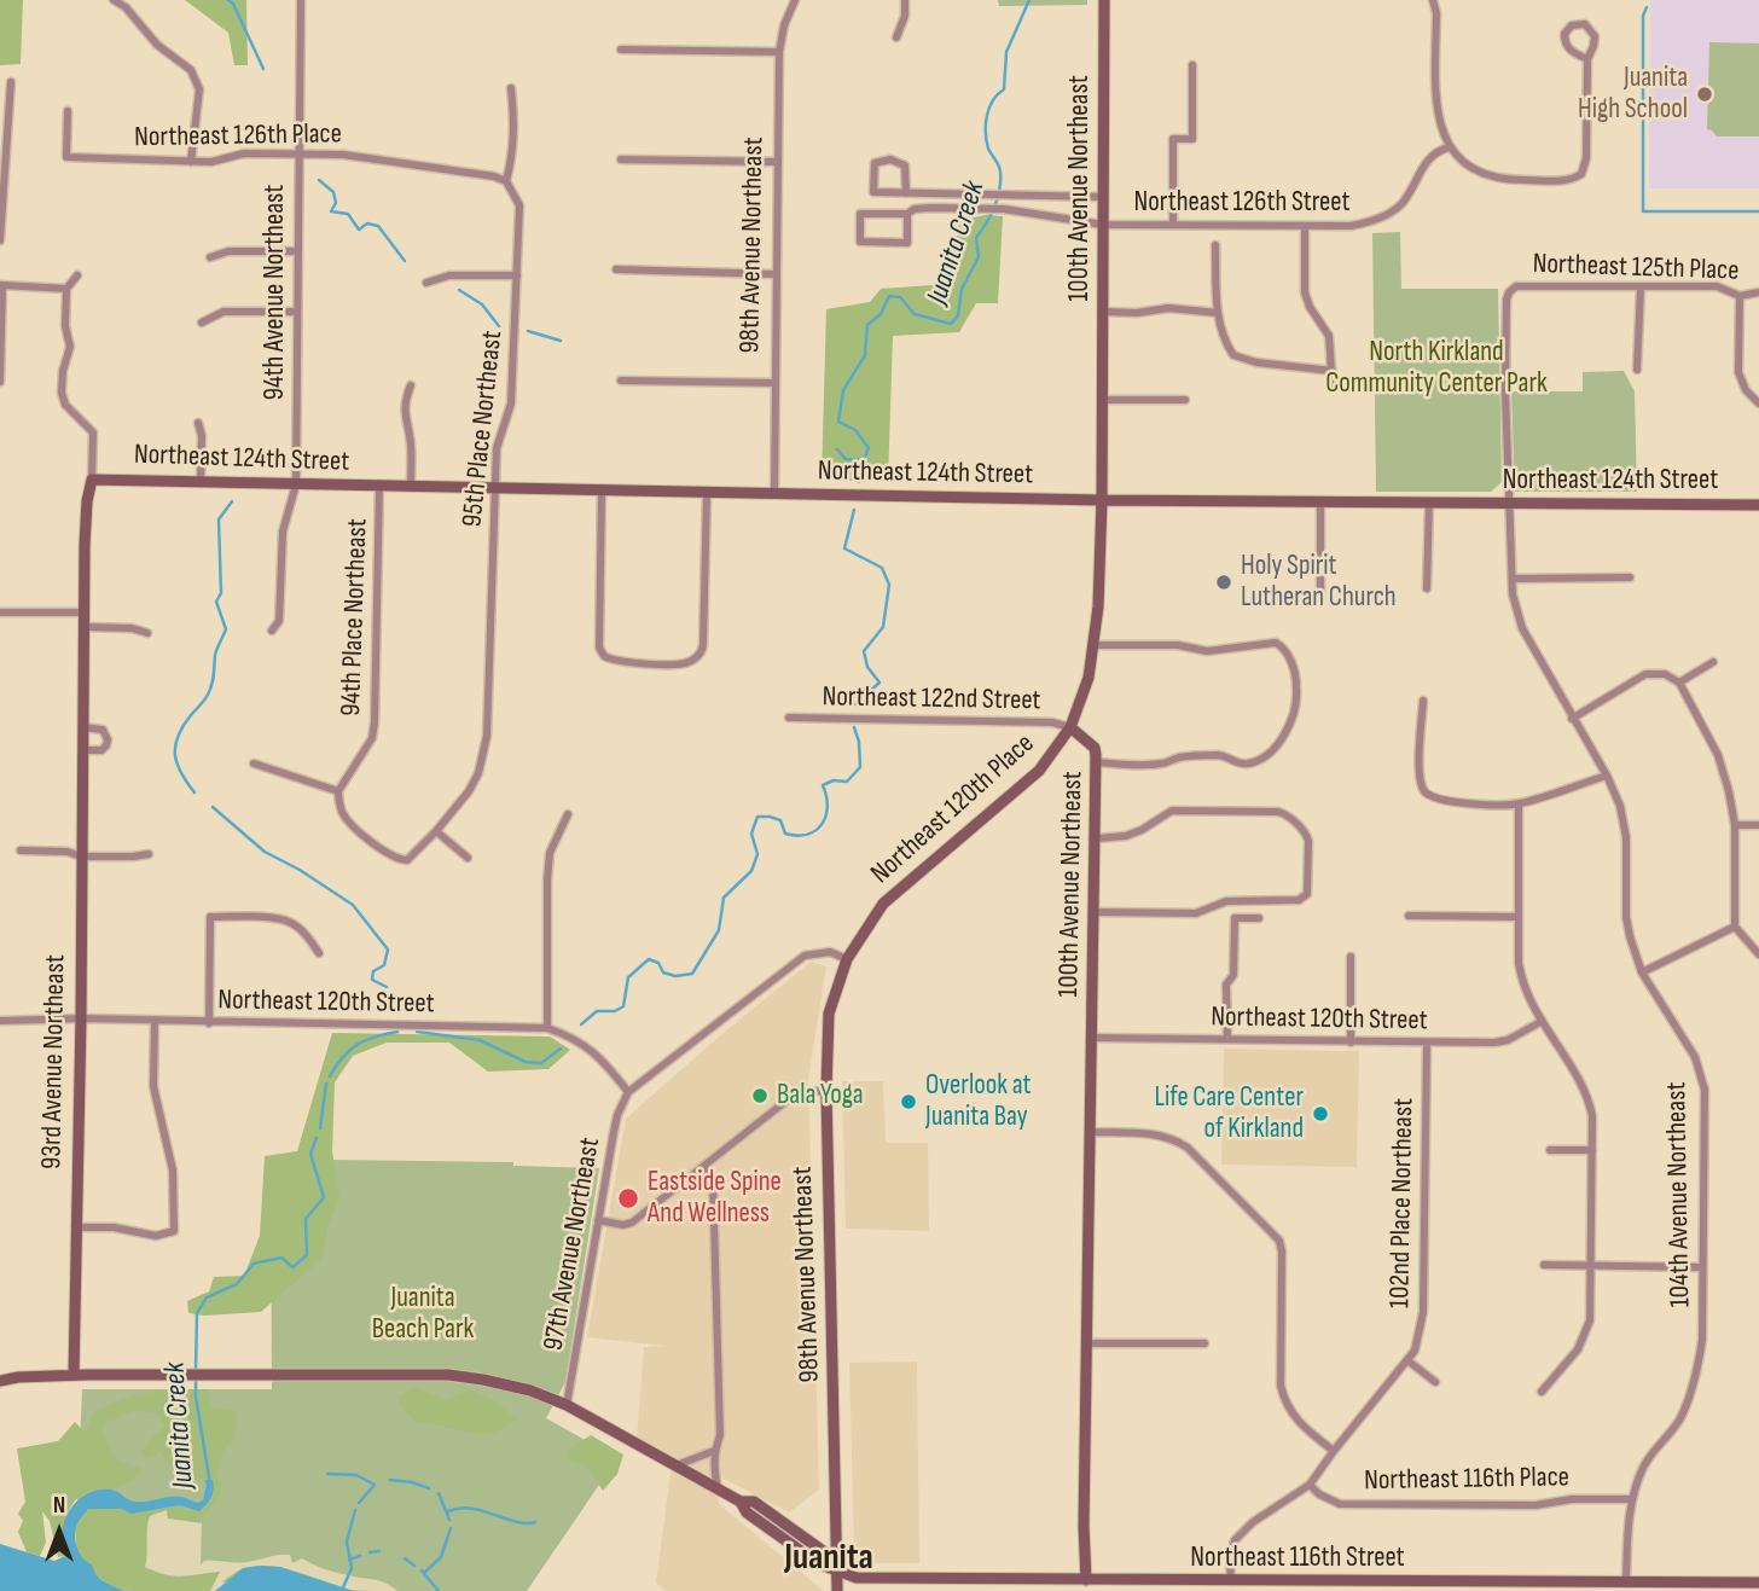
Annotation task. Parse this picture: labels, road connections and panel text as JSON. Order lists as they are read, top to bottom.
{
  "streets": {
    "street": [
      "Northeast 126th Place",
      "100th Avenue Northeast",
      "Northeast 126th Street",
      "98th Avenue Northeast",
      "Northeast 125th Place",
      "94th Avenue Northeast",
      "95th Place Northeast",
      "Northeast 124th Street",
      "94th Place Northeast",
      "Northeast 122nd Street",
      "Northeast 120th Place",
      "Northeast 120th Street",
      "93rd Avenue Northeast",
      "104th Avenue Northeast",
      "102nd Place Northeast",
      "97th Avenue Northeast",
      "Northeast 116th Place",
      "Northeast 116th Street"
    ]
  },
  "crossings": [
    ["Northeast 126th Place", "94th Avenue Northeast"],
    ["Northeast 126th Place", "95th Place Northeast"],
    ["100th Avenue Northeast", "Northeast 126th Street"],
    ["100th Avenue Northeast", "Northeast 124th Street"],
    ["100th Avenue Northeast", "Northeast 122nd Street"],
    ["100th Avenue Northeast", "Northeast 120th Place"],
    ["100th Avenue Northeast", "Northeast 120th Street"],
    ["100th Avenue Northeast", "Northeast 116th Street"],
    ["98th Avenue Northeast", "Northeast 124th Street"],
    ["98th Avenue Northeast", "Northeast 120th Place"],
    ["98th Avenue Northeast", "Northeast 116th Street"],
    ["Northeast 125th Place", "104th Avenue Northeast"],
    ["94th Avenue Northeast", "Northeast 124th Street"],
    ["95th Place Northeast", "Northeast 124th Street"],
    ["95th Place Northeast", "94th Place Northeast"],
    ["Northeast 124th Street", "94th Place Northeast"],
    ["Northeast 124th Street", "93rd Avenue Northeast"],
    ["Northeast 124th Street", "104th Avenue Northeast"],
    ["Northeast 122nd Street", "Northeast 120th Place"],
    ["Northeast 120th Street", "93rd Avenue Northeast"],
    ["Northeast 120th Street", "102nd Place Northeast"],
    ["Northeast 120th Street", "97th Avenue Northeast"],
    ["93rd Avenue Northeast", "Northeast 116th Street"],
    ["104th Avenue Northeast", "Northeast 116th Place"],
    ["104th Avenue Northeast", "Northeast 116th Street"],
    ["102nd Place Northeast", "Northeast 116th Place"],
    ["97th Avenue Northeast", "Northeast 116th Street"]
  ],
  "districts": ["Juanita"],
  "water": ["Juanita Creek"],
  "parks": ["North Kirkland Community Center Park", "Juanita Beach Park"],
  "places": [
    "Juanita High School",
    "Holy Spirit Lutheran Church",
    "Bala Yoga",
    "Overlook at Juanita Bay",
    "Life Care Center of Kirkland",
    "Eastside Spine And Wellness"
  ],
  "north": "top"
}
